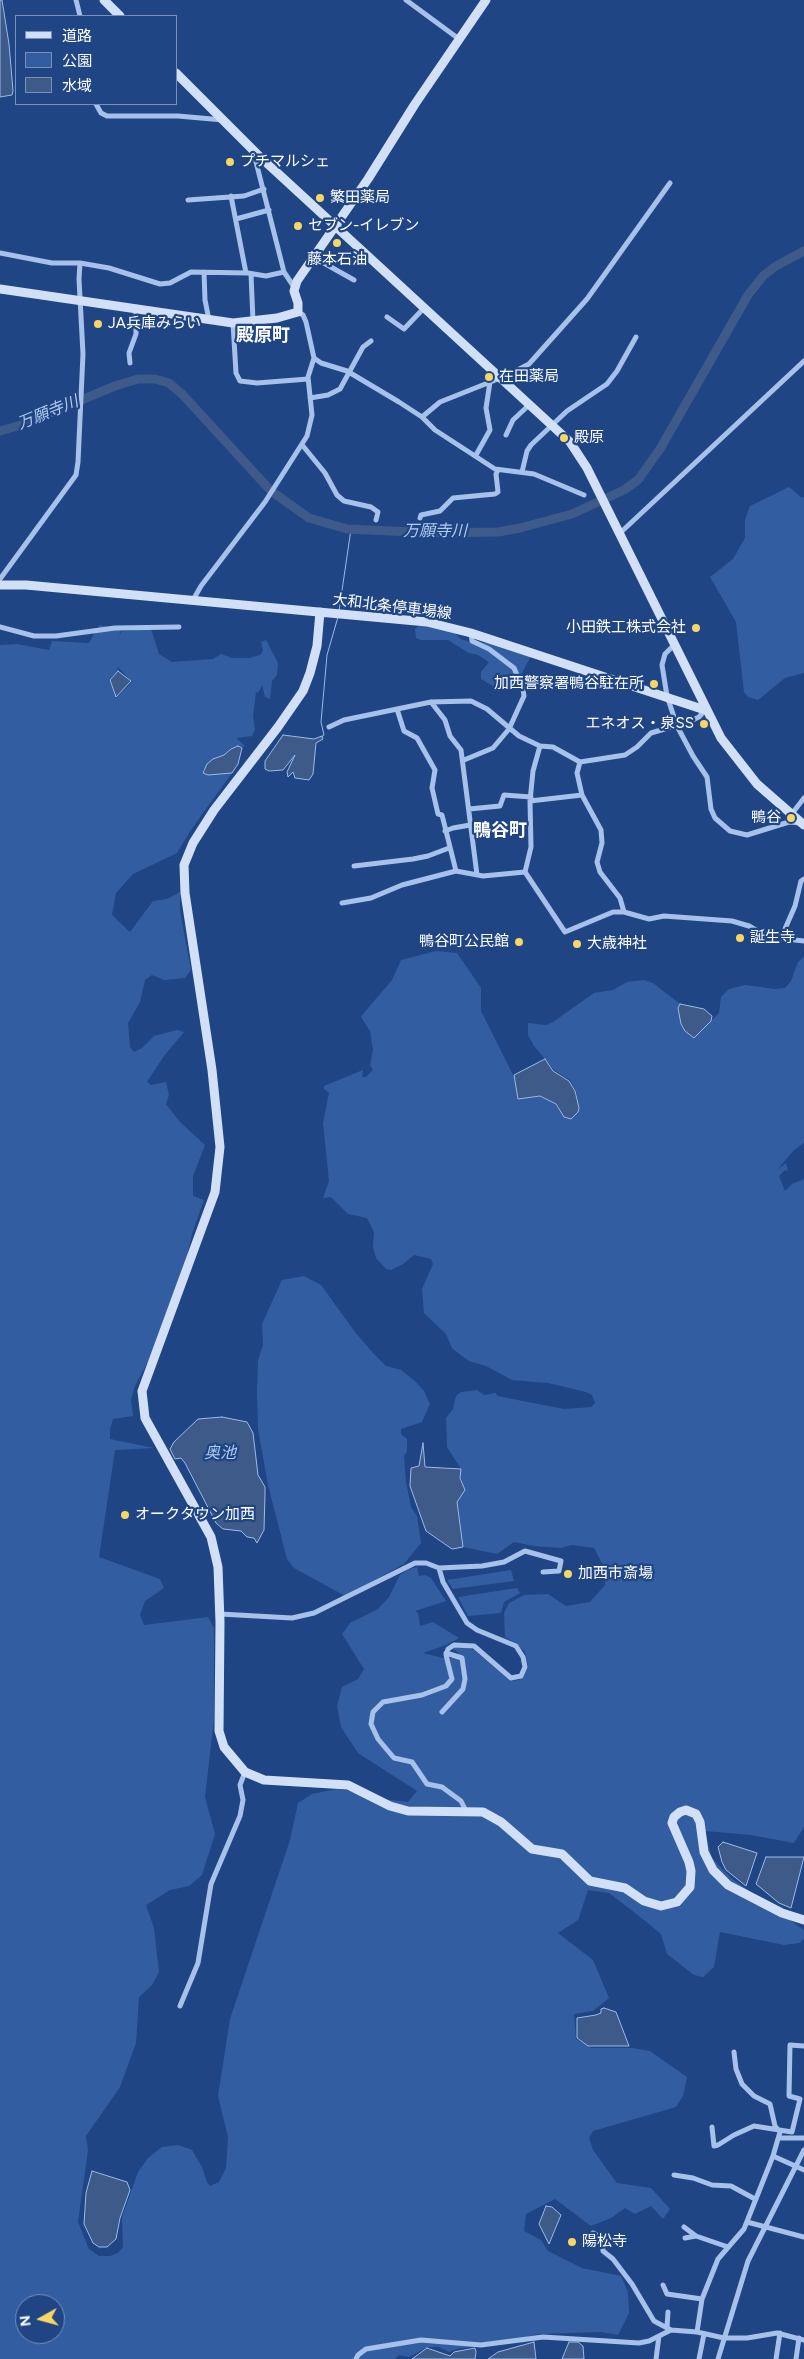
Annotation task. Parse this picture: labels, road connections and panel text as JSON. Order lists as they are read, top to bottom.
{
  "streets": {
    "street": ["大和北条停車場線"]
  },
  "districts": ["殿原町", "鴨谷町"],
  "water": ["万願寺川", "奥池"],
  "places": [
    "プチマルシェ",
    "繁田薬局",
    "セブン-イレブン",
    "藤本石油",
    "JA兵庫みらい",
    "在田薬局",
    "殿原",
    "小田鉄工株式会社",
    "加西警察署鴨谷駐在所",
    "エネオス・泉SS",
    "鴨谷",
    "誕生寺",
    "鴨谷町公民館",
    "大歳神社",
    "オークタウン加西",
    "加西市斎場",
    "陽松寺"
  ],
  "legend": ["道路", "公園", "水域"],
  "north": "left"
}
